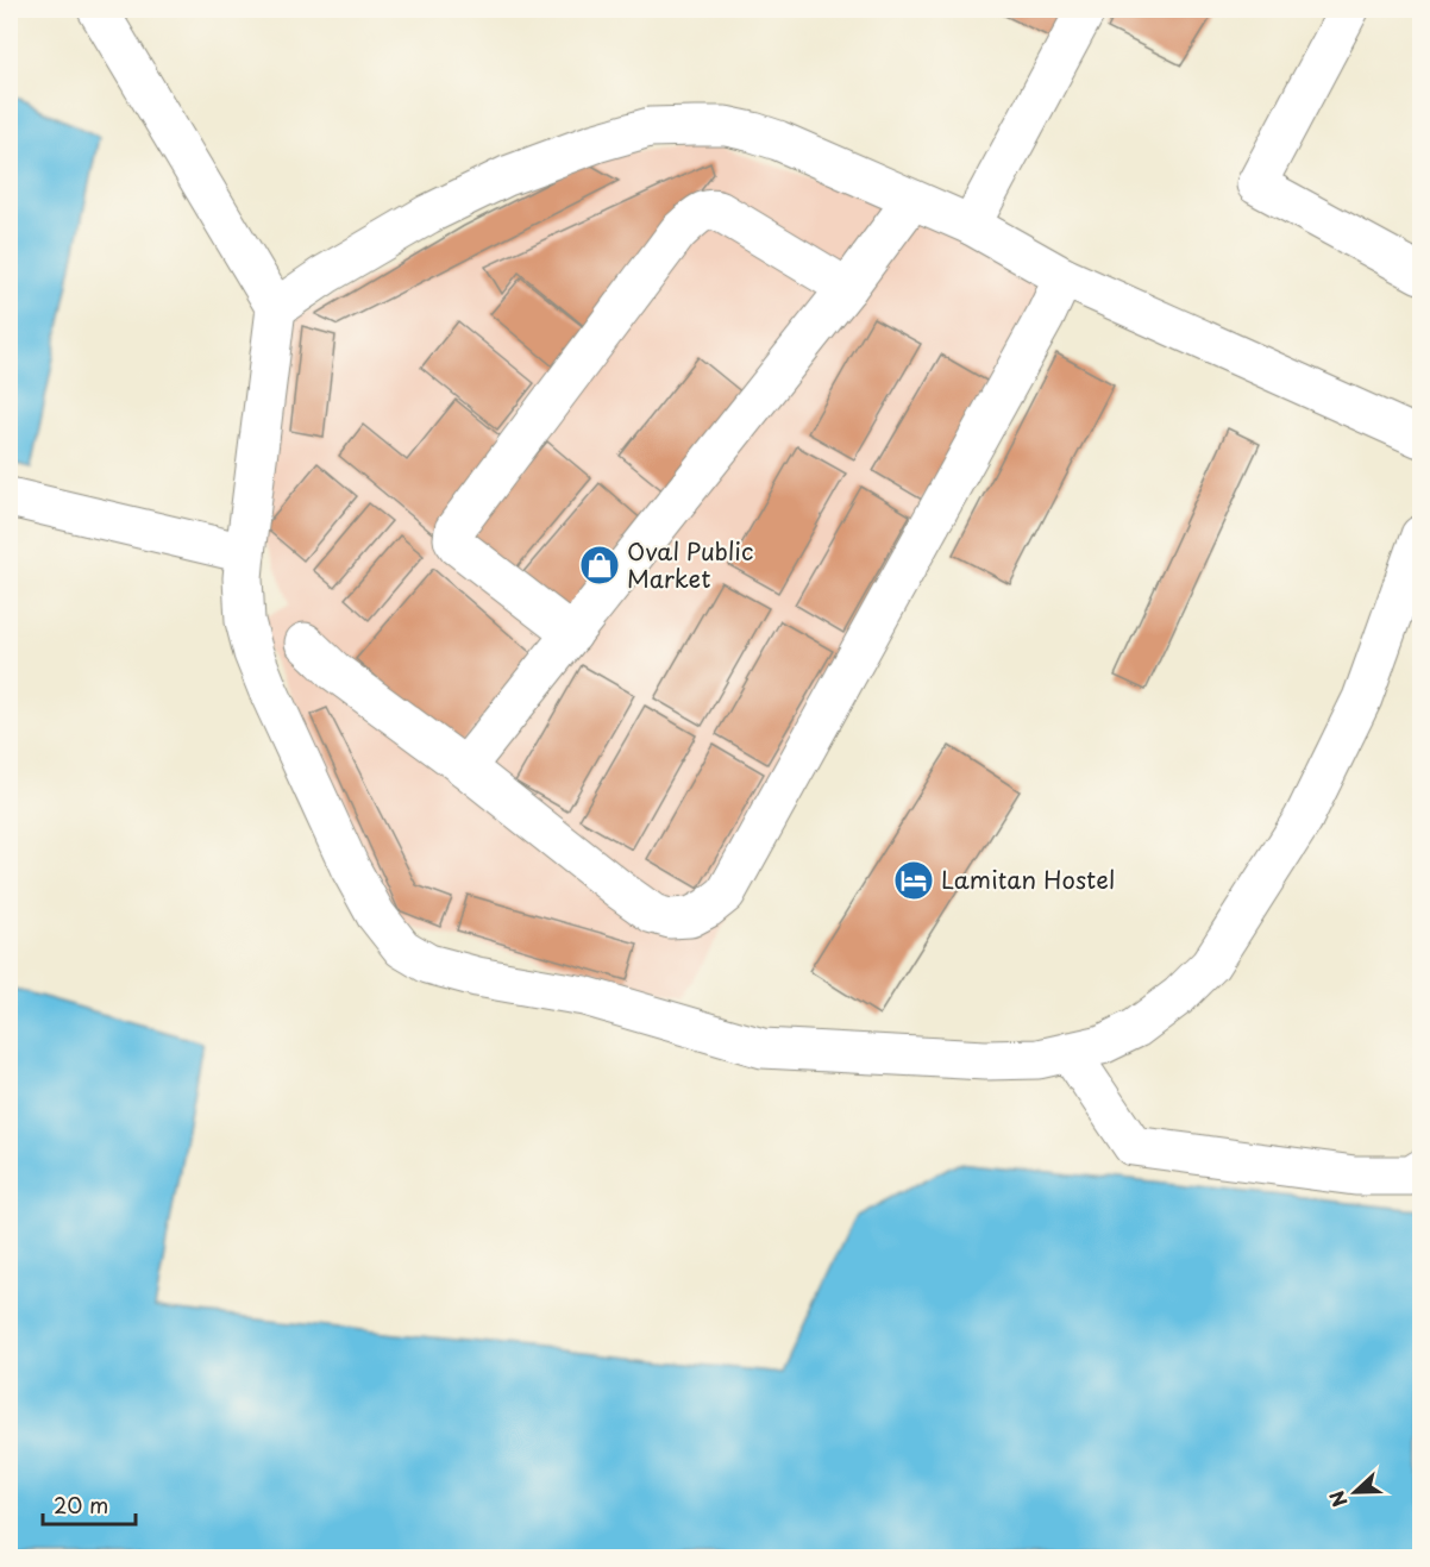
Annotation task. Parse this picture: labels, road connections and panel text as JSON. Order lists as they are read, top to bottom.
{
  "places": {
    "shop": ["Oval Public Market"],
    "hotel": ["Lamitan Hostel"]
  },
  "scale_bar": "20 m",
  "north": "left"
}
